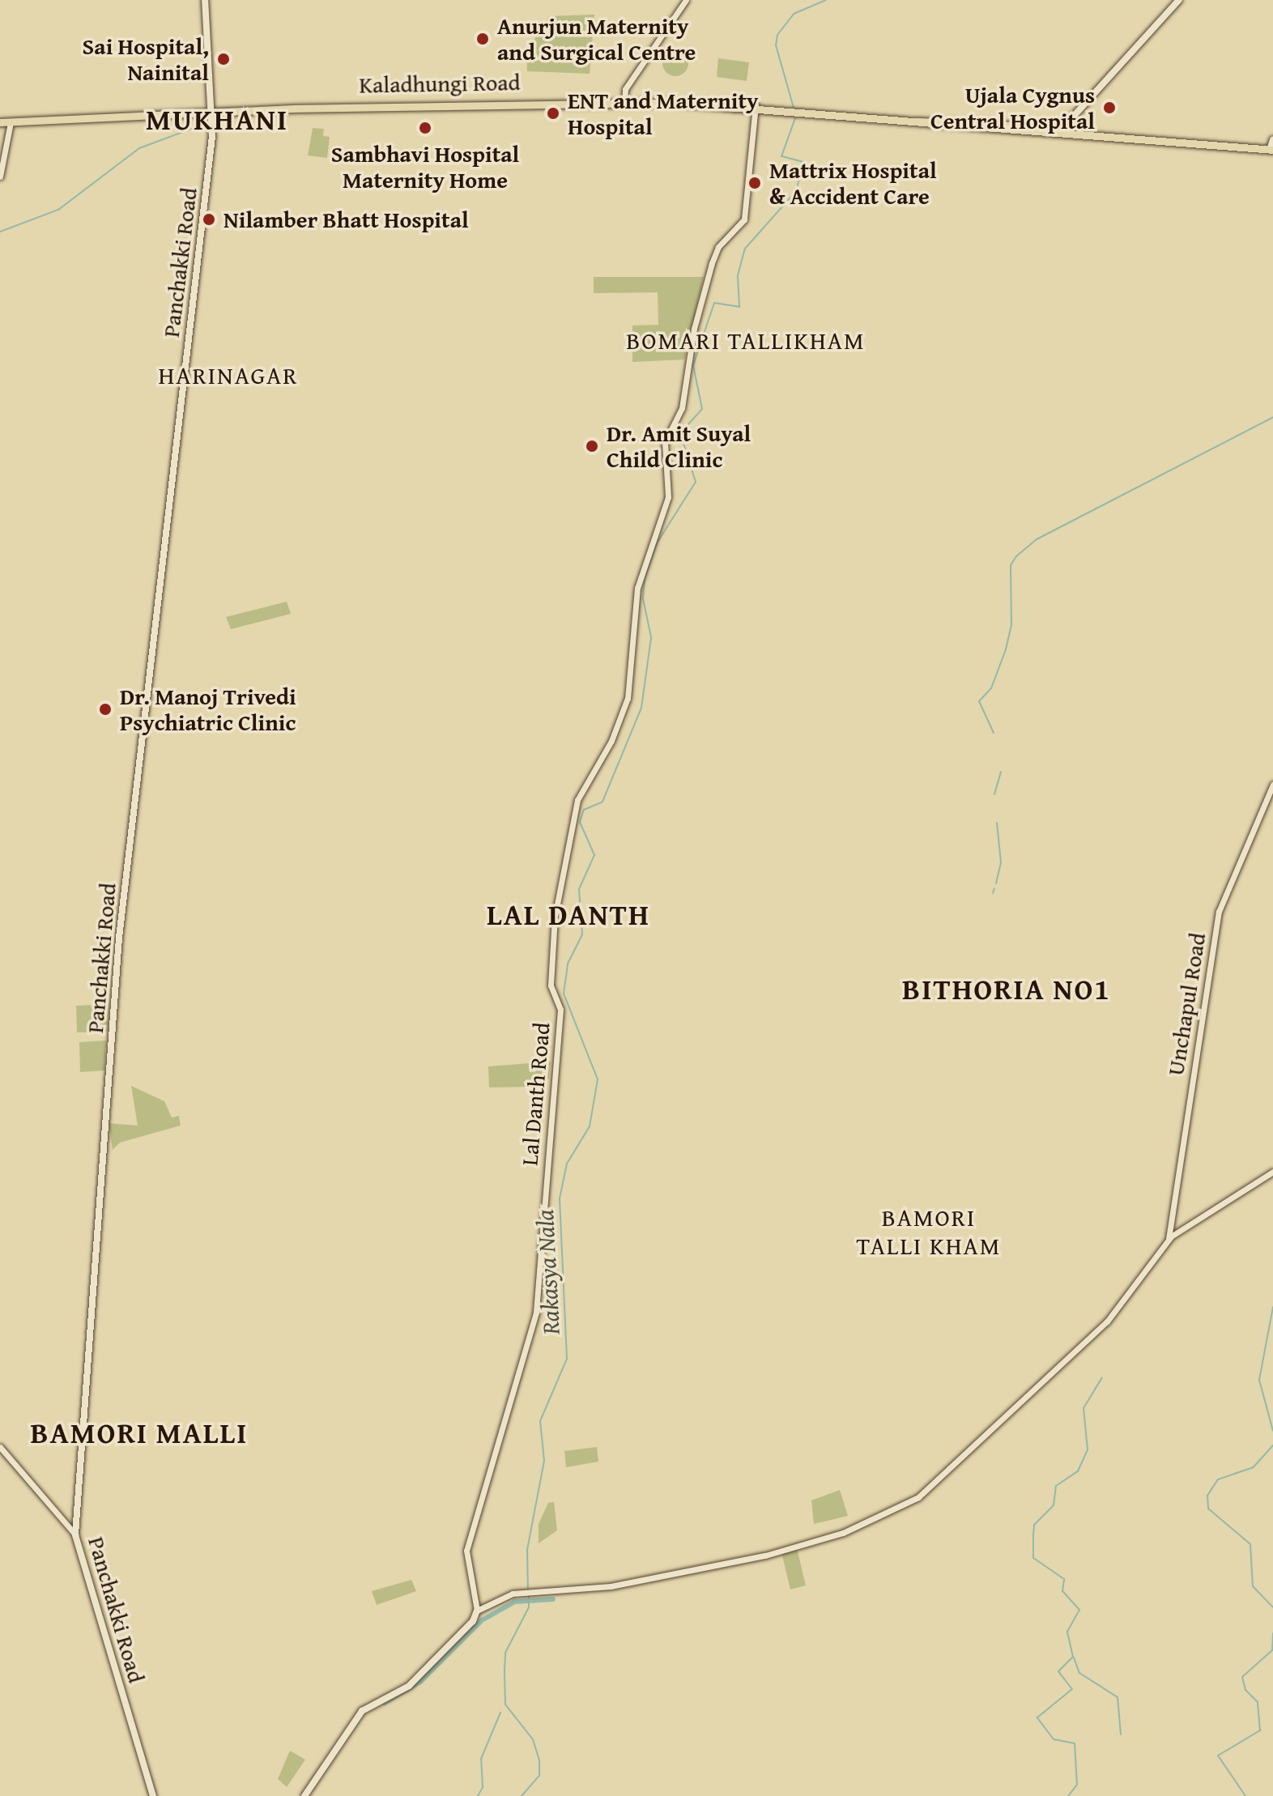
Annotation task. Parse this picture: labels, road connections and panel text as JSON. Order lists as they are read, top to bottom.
{
  "streets": {
    "main road": ["Kaladhungi Road", "Panchakki Road"],
    "street": ["Unchapul Road", "Lal Danth Road"]
  },
  "crossings": [
    ["Kaladhungi Road", "Panchakki Road"],
    ["Kaladhungi Road", "Lal Danth Road"]
  ],
  "districts": [
    "MUKHANI",
    "BOMARI TALLIKHAM",
    "HARINAGAR",
    "LAL DANTH",
    "BITHORIA NO1",
    "BAMORI TALLI KHAM",
    "BAMORI MALLI"
  ],
  "water": ["Rakasya Nala"],
  "places": [
    "Anurjun Maternity and Surgical Centre",
    "Sai Hospital, Nainital",
    "Ujala Cygnus Central Hospital",
    "ENT and Maternity Hospital",
    "Sambhavi Hospital Maternity Home",
    "Mattrix Hospital & Accident Care",
    "Nilamber Bhatt Hospital",
    "Dr. Amit Suyal Child Clinic",
    "Dr. Manoj Trivedi Psychiatric Clinic"
  ]
}
